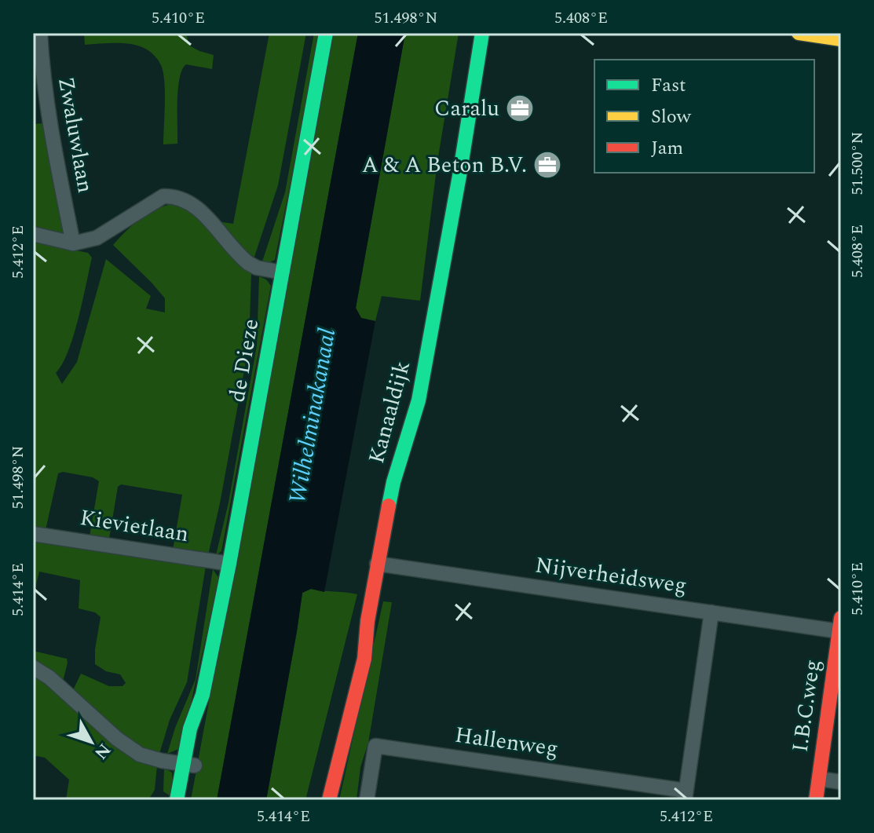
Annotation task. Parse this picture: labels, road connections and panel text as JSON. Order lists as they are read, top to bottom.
{
  "streets": {
    "street": [
      "Zwaluwlaan",
      "de Dieze",
      "Kanaaldijk",
      "Kievietlaan",
      "Nijverheidsweg",
      "I.B.C.weg",
      "Hallenweg"
    ]
  },
  "crossings": [
    ["de Dieze", "Kievietlaan"],
    ["Kanaaldijk", "Nijverheidsweg"],
    ["Nijverheidsweg", "I.B.C.weg"],
    ["Nijverheidsweg", "Hallenweg"]
  ],
  "water": ["Wilhelminakanaal"],
  "places": {
    "office": ["Caralu", "A & A Beton B.V."]
  },
  "legend": ["Fast", "Slow", "Jam"],
  "north": "bottom right",
  "coordinates": [
    "5.410°E",
    "51.498°N",
    "5.408°E",
    "51.500°N",
    "5.412°E",
    "5.414°E"
  ]
}
